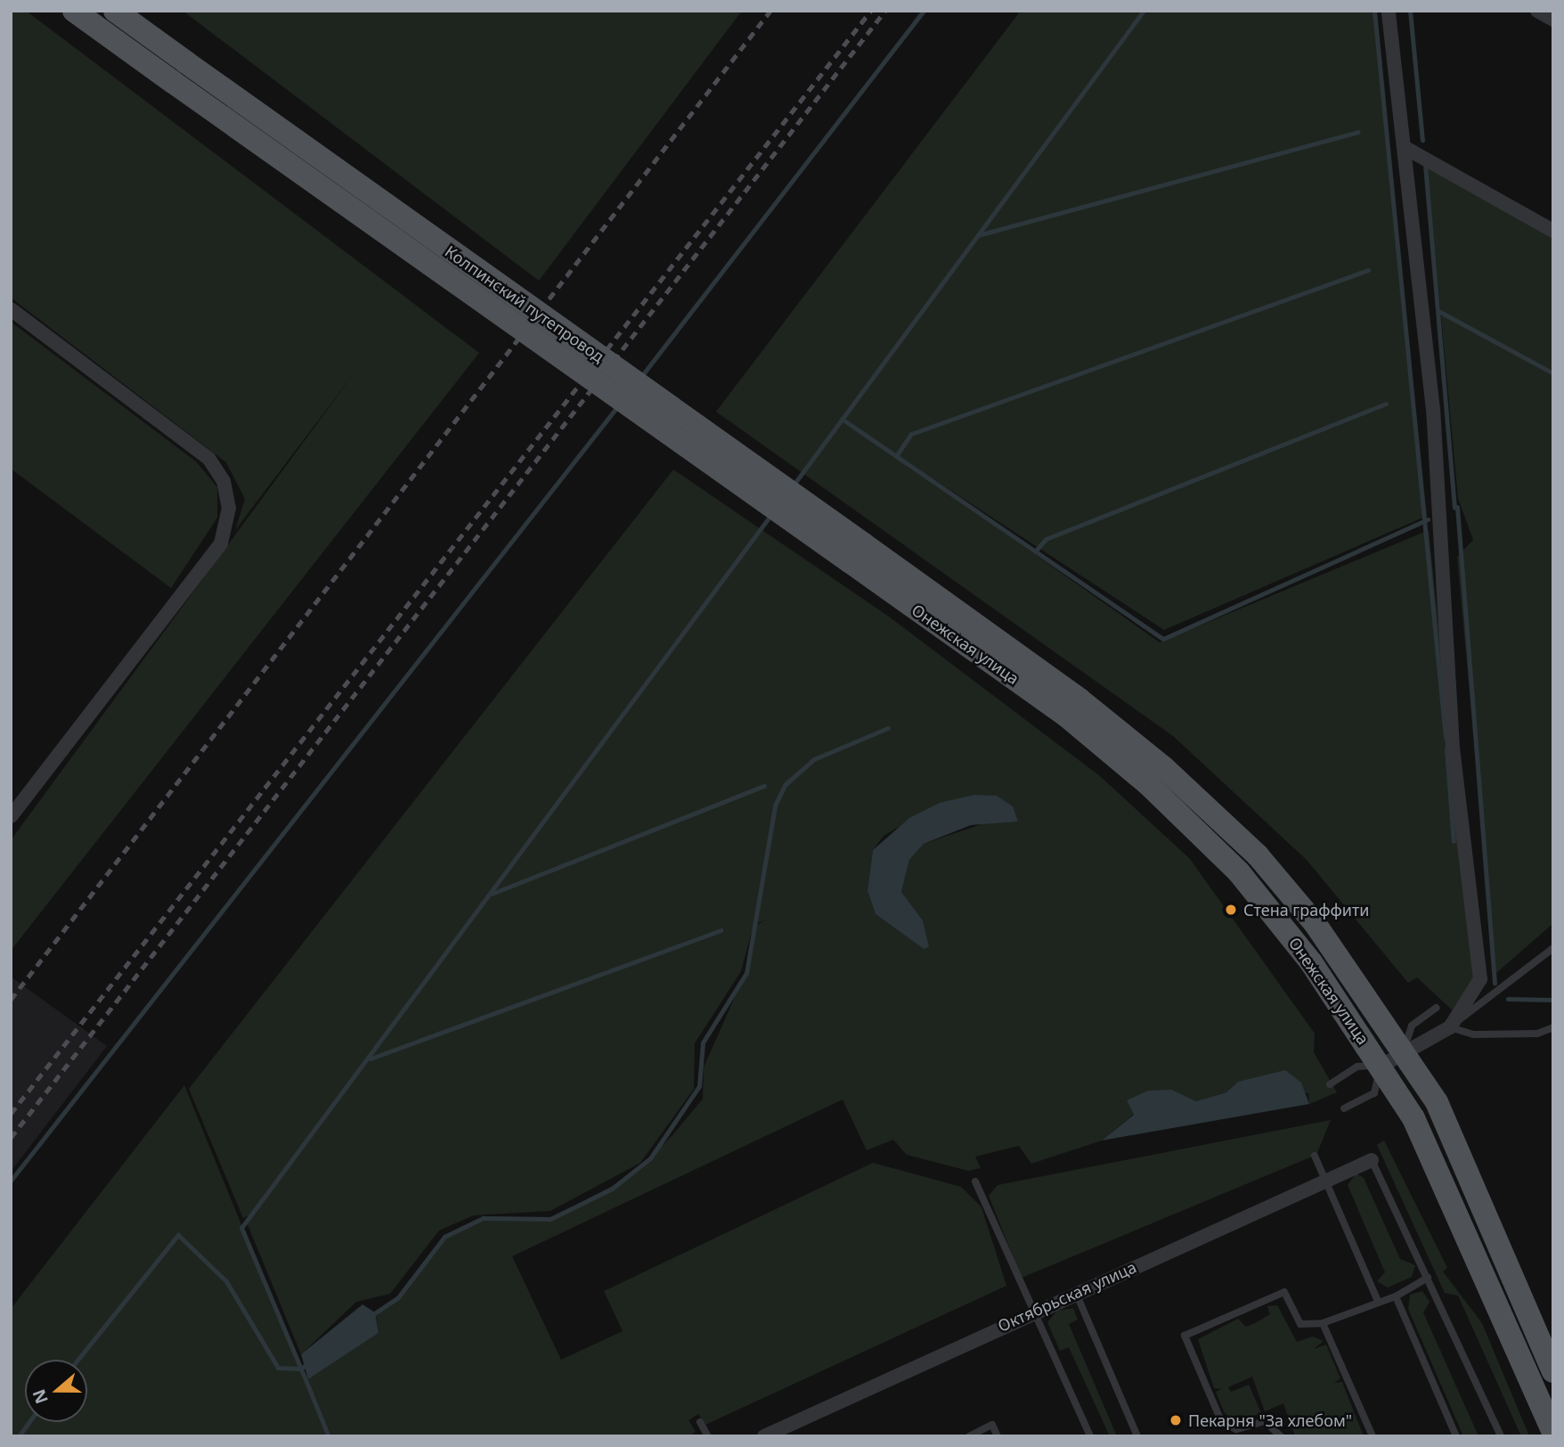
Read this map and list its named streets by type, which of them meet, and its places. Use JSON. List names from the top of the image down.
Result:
{
  "streets": {
    "main road": ["Колпинский путепровод", "Онежская улица"],
    "street": ["Октябрьская улица"]
  },
  "crossings": [
    ["Колпинский путепровод", "Онежская улица"]
  ],
  "places": ["Стена граффити", "Пекарня \"За хлебом\""],
  "north": "left"
}
